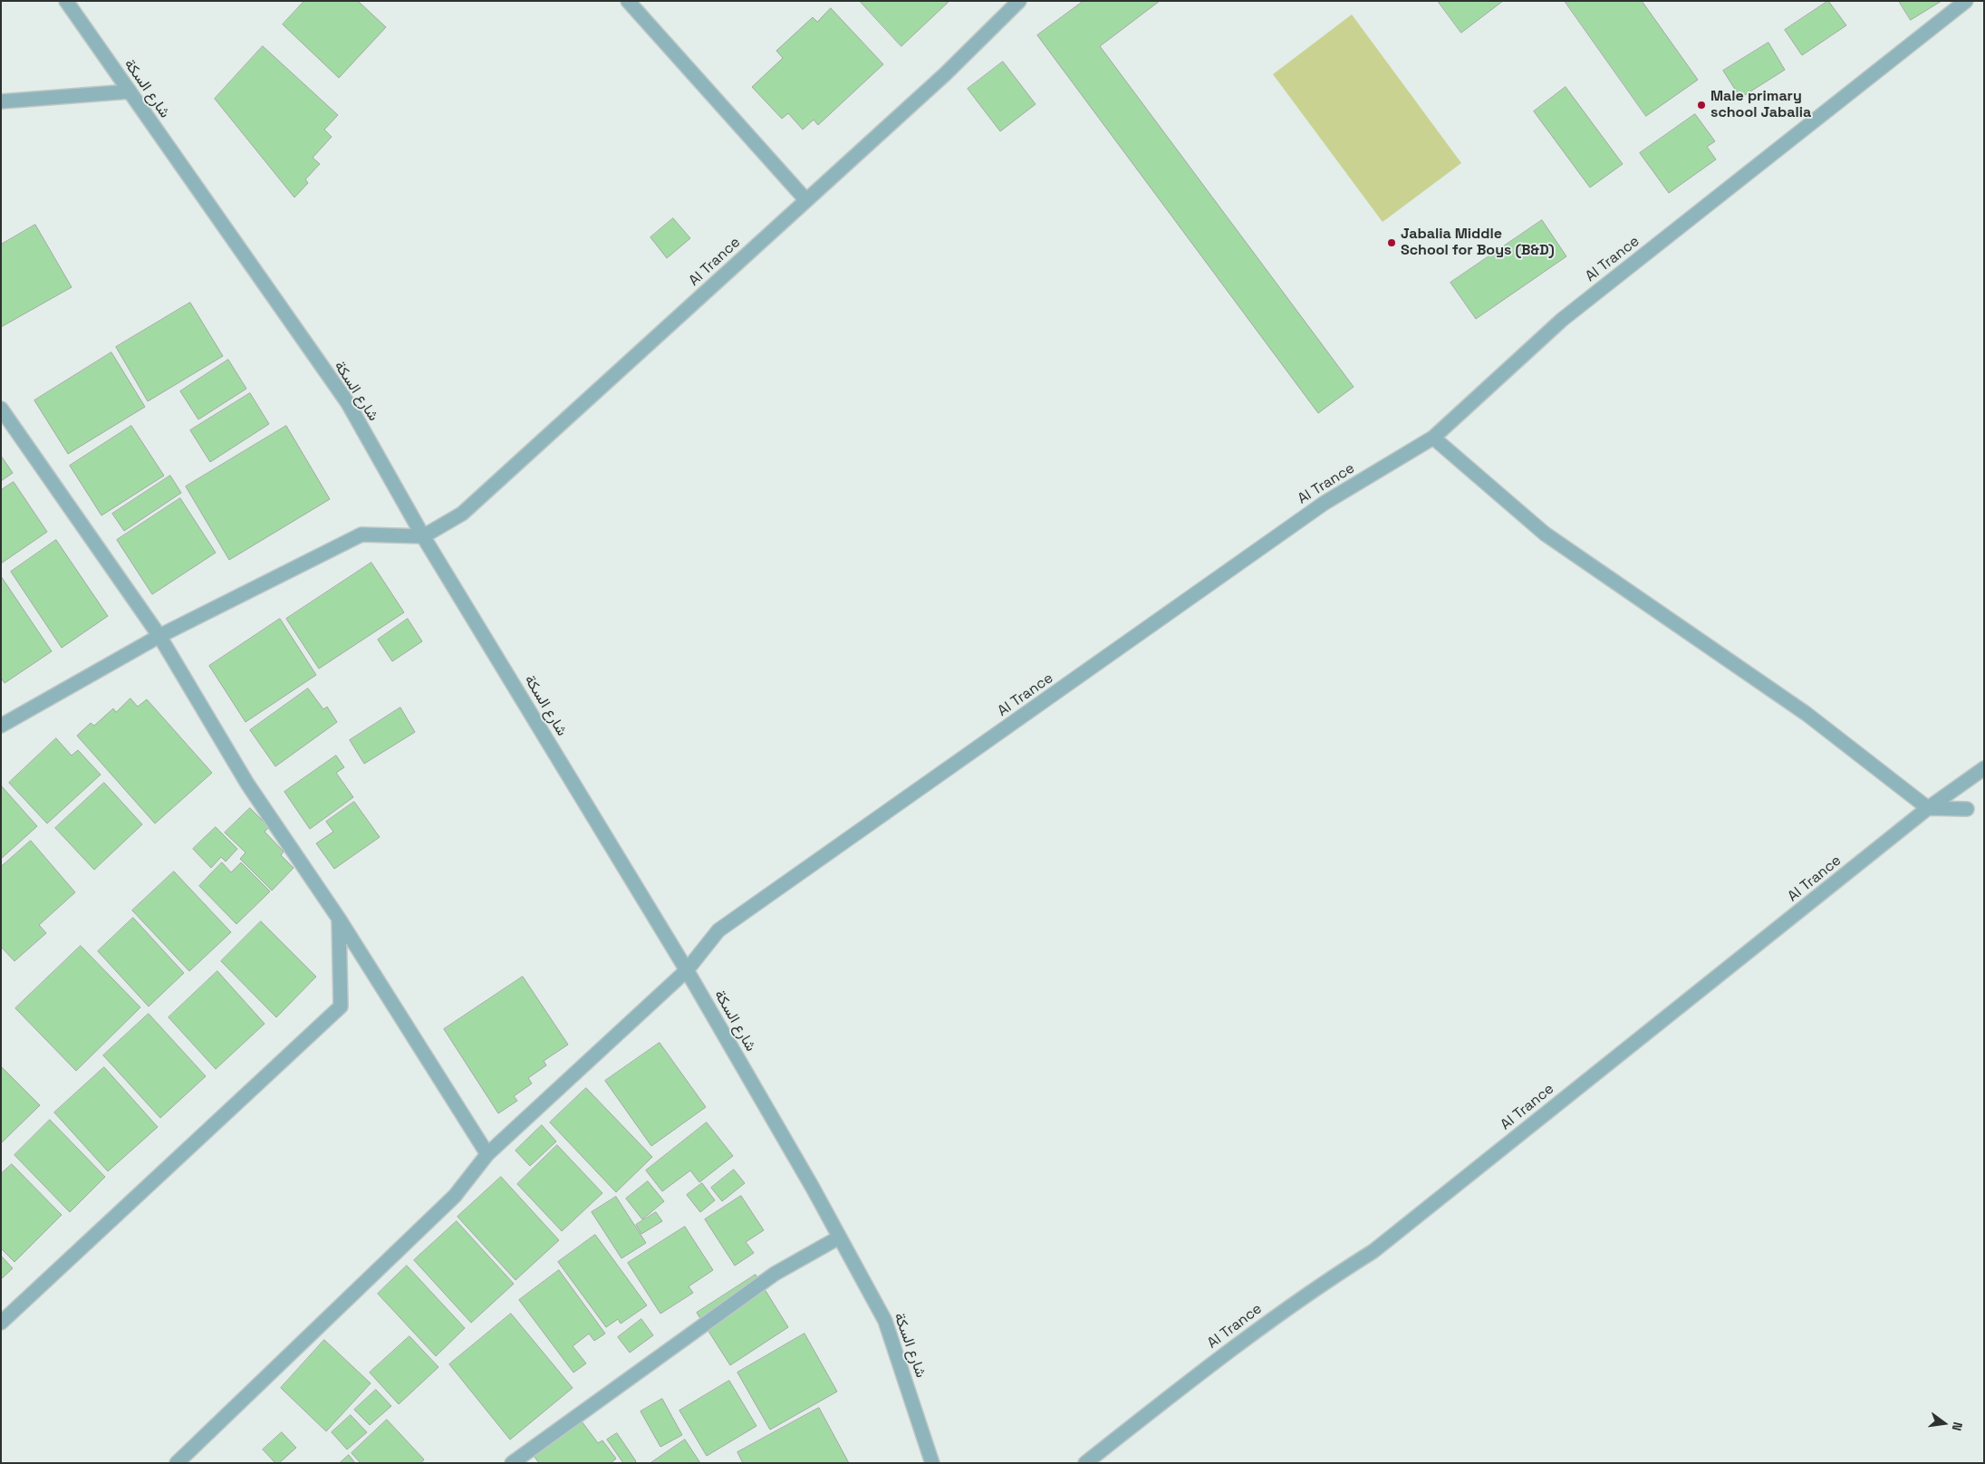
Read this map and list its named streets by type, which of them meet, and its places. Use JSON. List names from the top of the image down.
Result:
{
  "streets": {
    "street": ["شارع السكة", "Al Trance"]
  },
  "crossings": [
    ["شارع السكة", "Al Trance"]
  ],
  "places": ["Male primary school Jabalia", "Jabalia Middle School for Boys (B&D)"],
  "north": "right"
}
